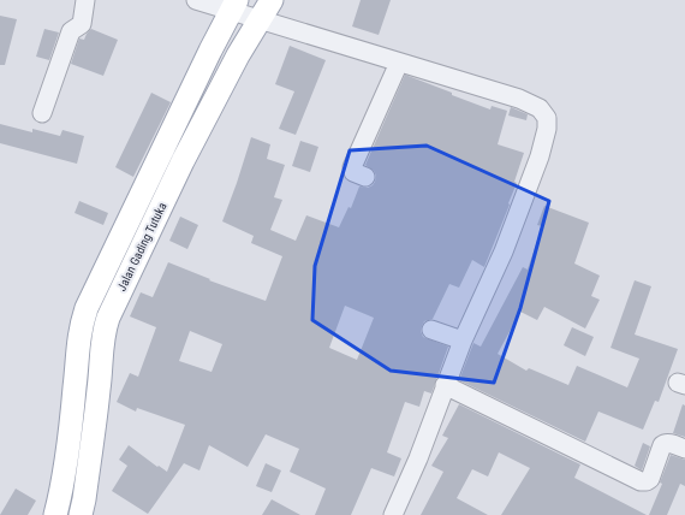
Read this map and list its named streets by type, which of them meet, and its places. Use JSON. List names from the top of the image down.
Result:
{
  "streets": {
    "main road": ["Jalan Gading Tutuka"]
  }
}
